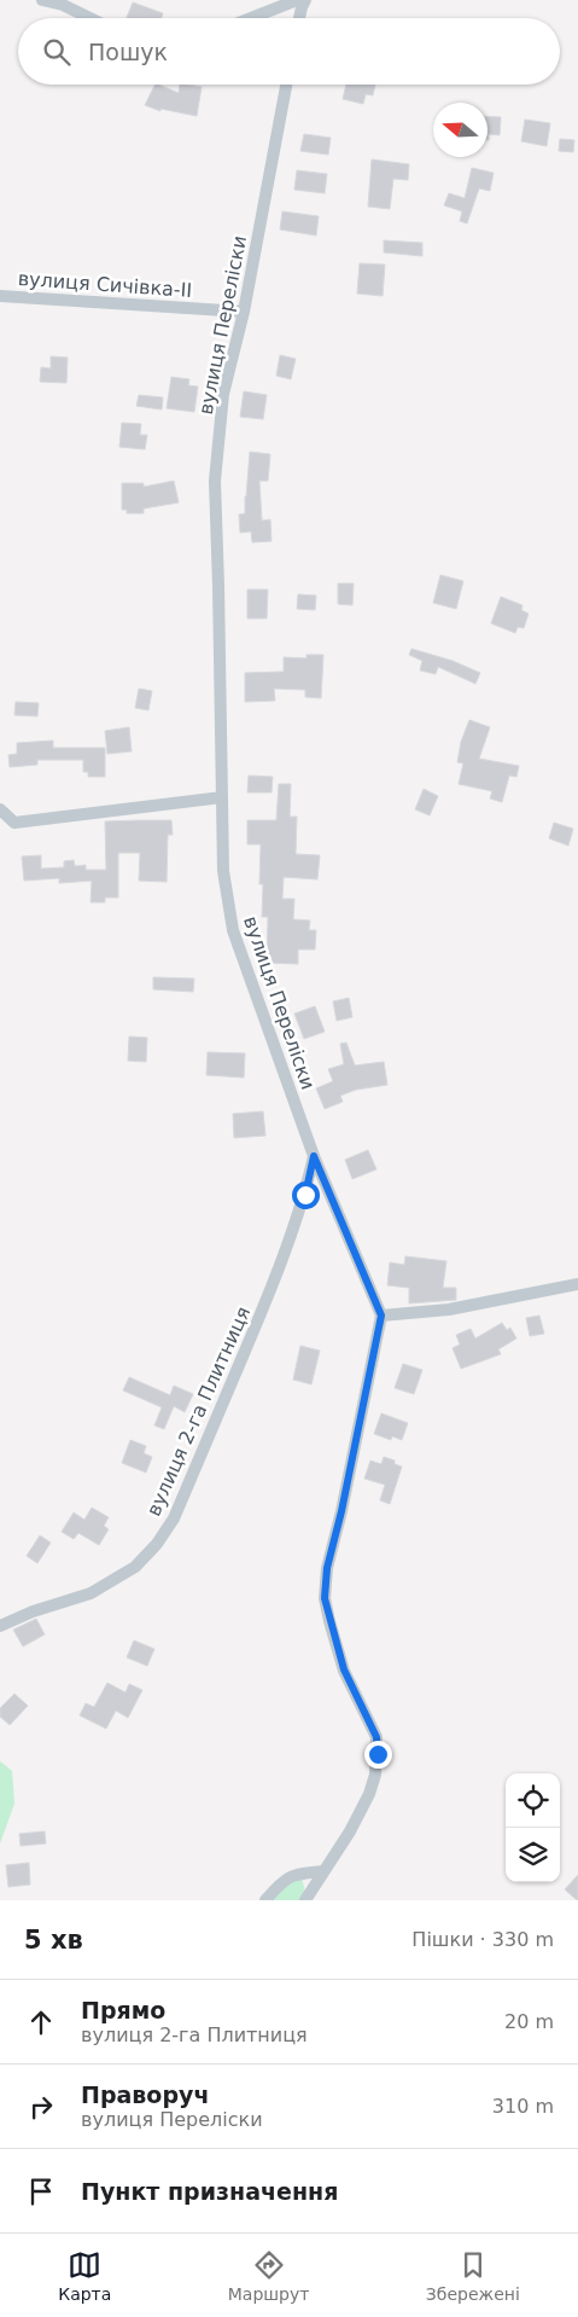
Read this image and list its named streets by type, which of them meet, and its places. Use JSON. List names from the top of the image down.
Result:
{
  "streets": {
    "street": ["вулиця Сичівка-II", "вулиця Переліски", "вулиця 2-га Плитниця"]
  },
  "crossings": [
    ["вулиця Сичівка-II", "вулиця Переліски"],
    ["вулиця Переліски", "вулиця 2-га Плитниця"]
  ],
  "north": "left",
  "page": {
    "search": "Пошук",
    "heading": ["5 хв", "Пішки · 330 m"],
    "list": [
      ["Прямо", "вулиця 2-га Плитниця", "20 m"],
      ["Праворуч", "вулиця Переліски", "310 m"],
      "Пункт призначення"
    ],
    "nav": ["Карта", "Маршрут", "Збережені"]
  }
}
